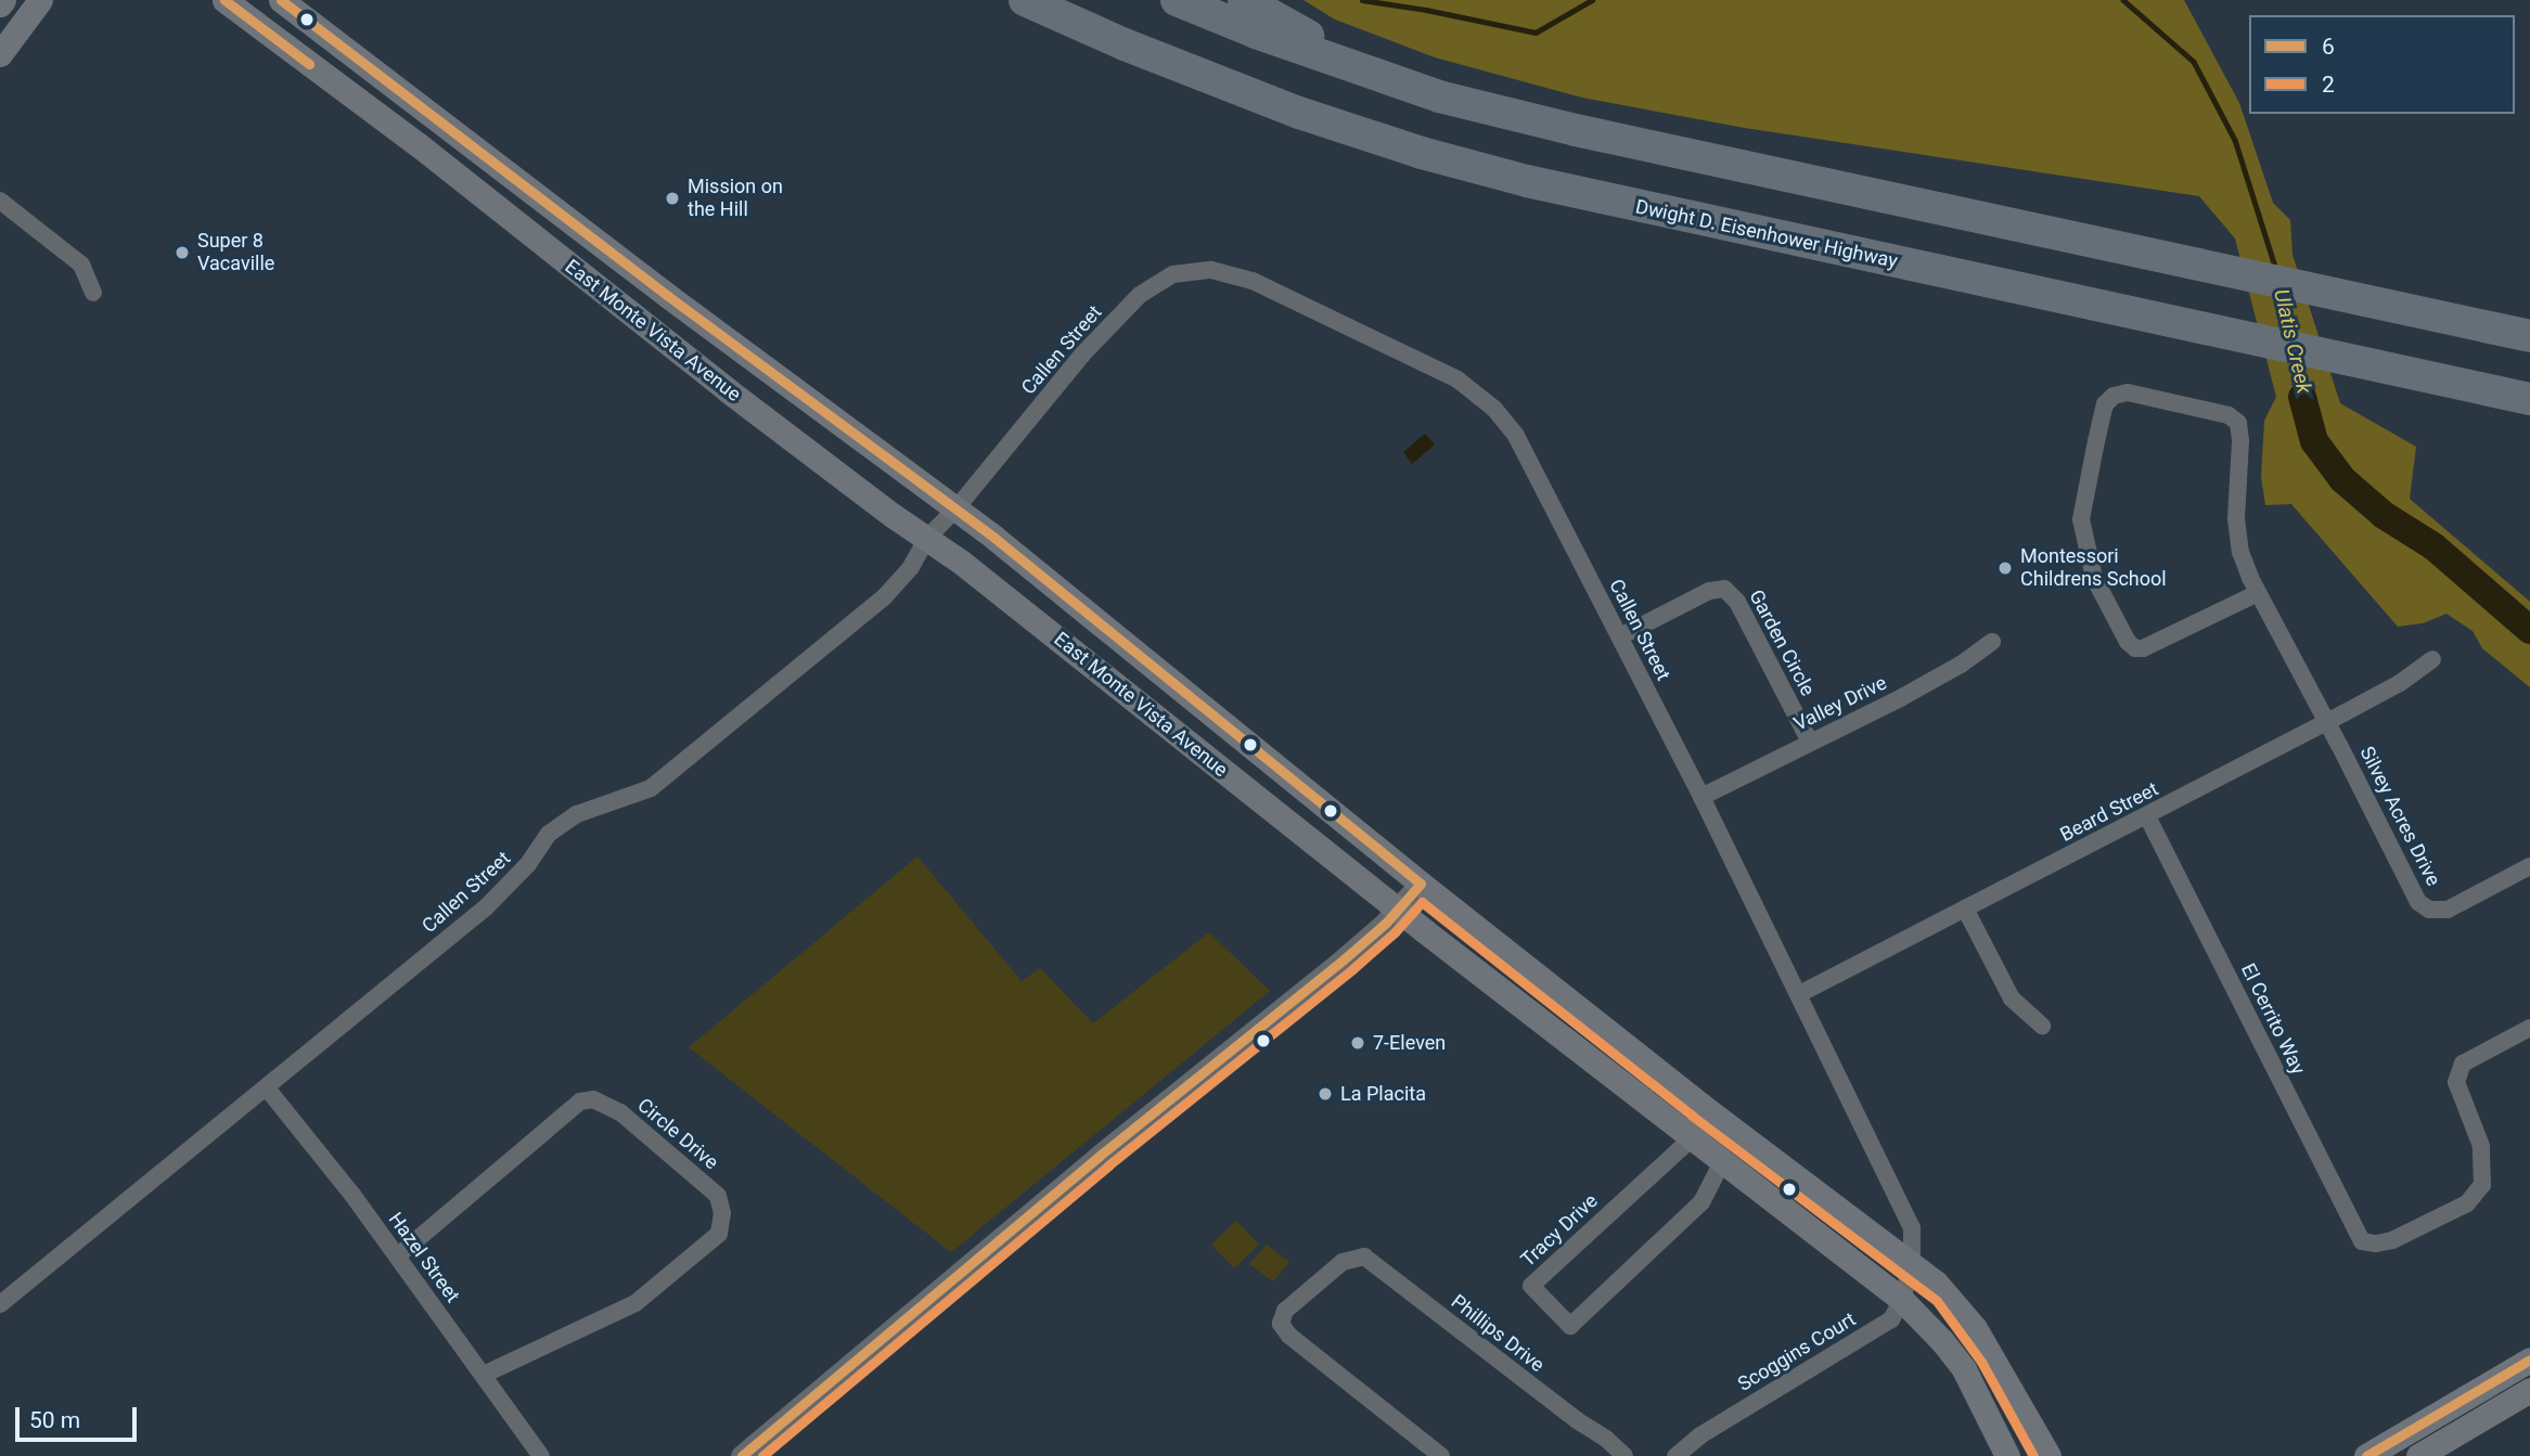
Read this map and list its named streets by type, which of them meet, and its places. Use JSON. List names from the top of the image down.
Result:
{
  "streets": {
    "highway": ["Dwight D. Eisenhower Highway"],
    "main road": ["East Monte Vista Avenue"],
    "street": [
      "Callen Street",
      "Garden Circle",
      "Valley Drive",
      "Beard Street",
      "Silvey Acres Drive",
      "El Cerrito Way",
      "Circle Drive",
      "Tracy Drive",
      "Hazel Street",
      "Phillips Drive",
      "Scoggins Court"
    ]
  },
  "crossings": [
    ["East Monte Vista Avenue", "Callen Street"],
    ["East Monte Vista Avenue", "Tracy Drive"],
    ["East Monte Vista Avenue", "Scoggins Court"],
    ["Callen Street", "Garden Circle"],
    ["Callen Street", "Valley Drive"],
    ["Callen Street", "Beard Street"],
    ["Callen Street", "Hazel Street"],
    ["Callen Street", "Scoggins Court"],
    ["Garden Circle", "Valley Drive"],
    ["Beard Street", "Silvey Acres Drive"],
    ["Beard Street", "El Cerrito Way"],
    ["Circle Drive", "Hazel Street"]
  ],
  "water": ["Ulatis Creek"],
  "places": [
    "Mission on the Hill",
    "Super 8 Vacaville",
    "Montessori Childrens School",
    "7-Eleven",
    "La Placita"
  ],
  "lines": ["transit line 6", "transit line 2"],
  "legend": ["6", "2"],
  "scale_bar": "50 m"
}
